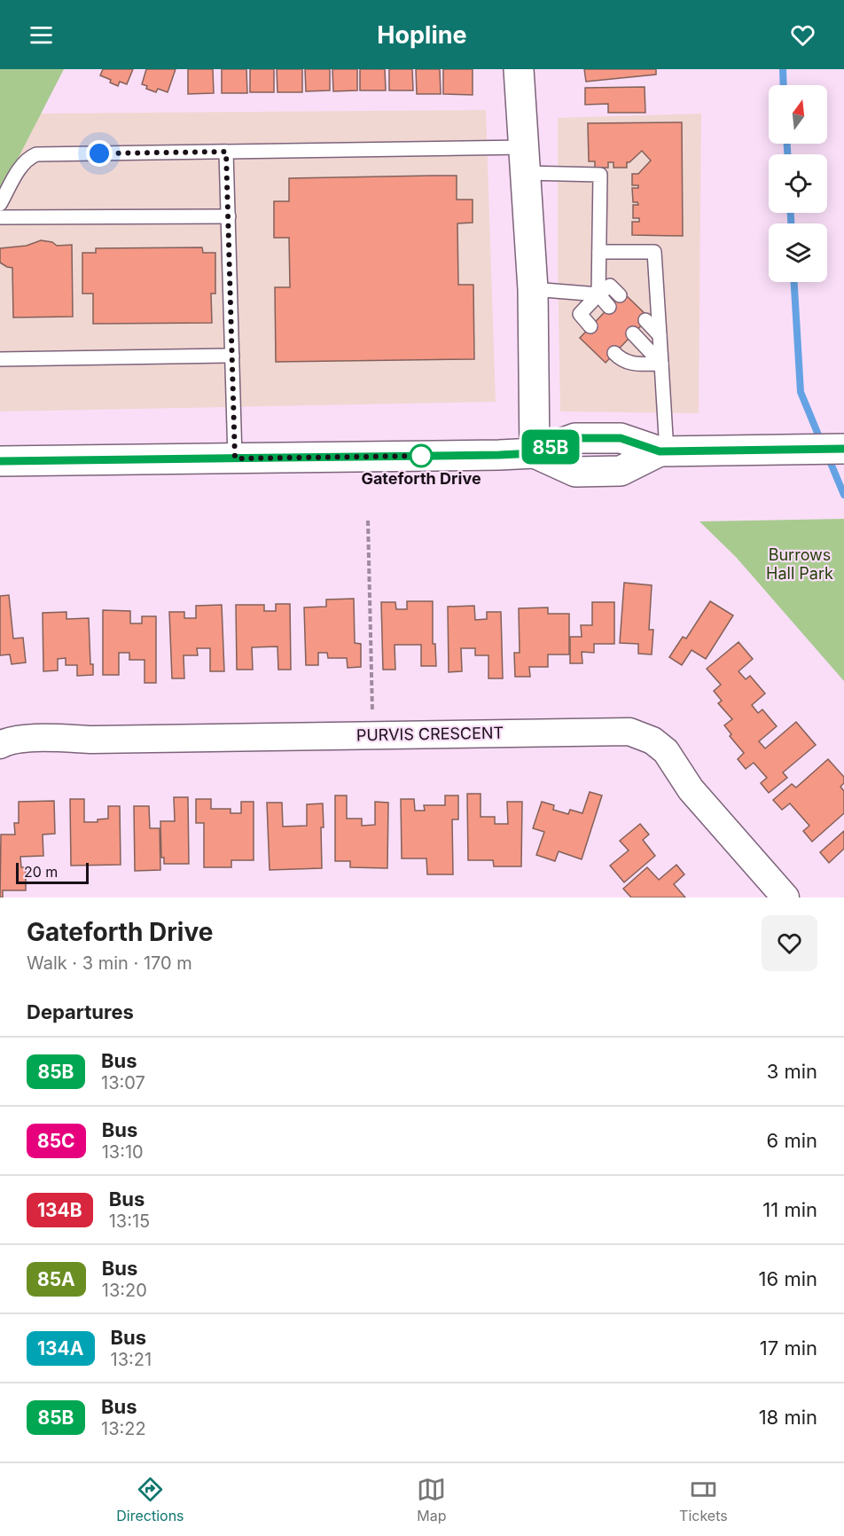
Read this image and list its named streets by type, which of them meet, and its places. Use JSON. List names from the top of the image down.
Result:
{
  "streets": {
    "street": ["PURVIS CRESCENT"]
  },
  "parks": ["Burrows Hall Park"],
  "places": ["Gateforth Drive"],
  "lines": ["bus line 85B"],
  "scale_bar": "20 m",
  "north": "top",
  "page": {
    "header": "Hopline",
    "on_map": "85B",
    "scale": "20 m",
    "heading": [
      ["Gateforth Drive", "Walk · 3 min · 170 m"],
      "Departures"
    ],
    "list": [
      {
        "mark": "85B",
        "name": "Bus",
        "note": "13:07",
        "value": "3 min"
      },
      {
        "mark": "85C",
        "name": "Bus",
        "note": "13:10",
        "value": "6 min"
      },
      {
        "mark": "134B",
        "name": "Bus",
        "note": "13:15",
        "value": "11 min"
      },
      {
        "mark": "85A",
        "name": "Bus",
        "note": "13:20",
        "value": "16 min"
      },
      {
        "mark": "134A",
        "name": "Bus",
        "note": "13:21",
        "value": "17 min"
      },
      {
        "mark": "85B",
        "name": "Bus",
        "note": "13:22",
        "value": "18 min"
      }
    ],
    "tabs": ["Directions", "Map", "Tickets"]
  }
}
